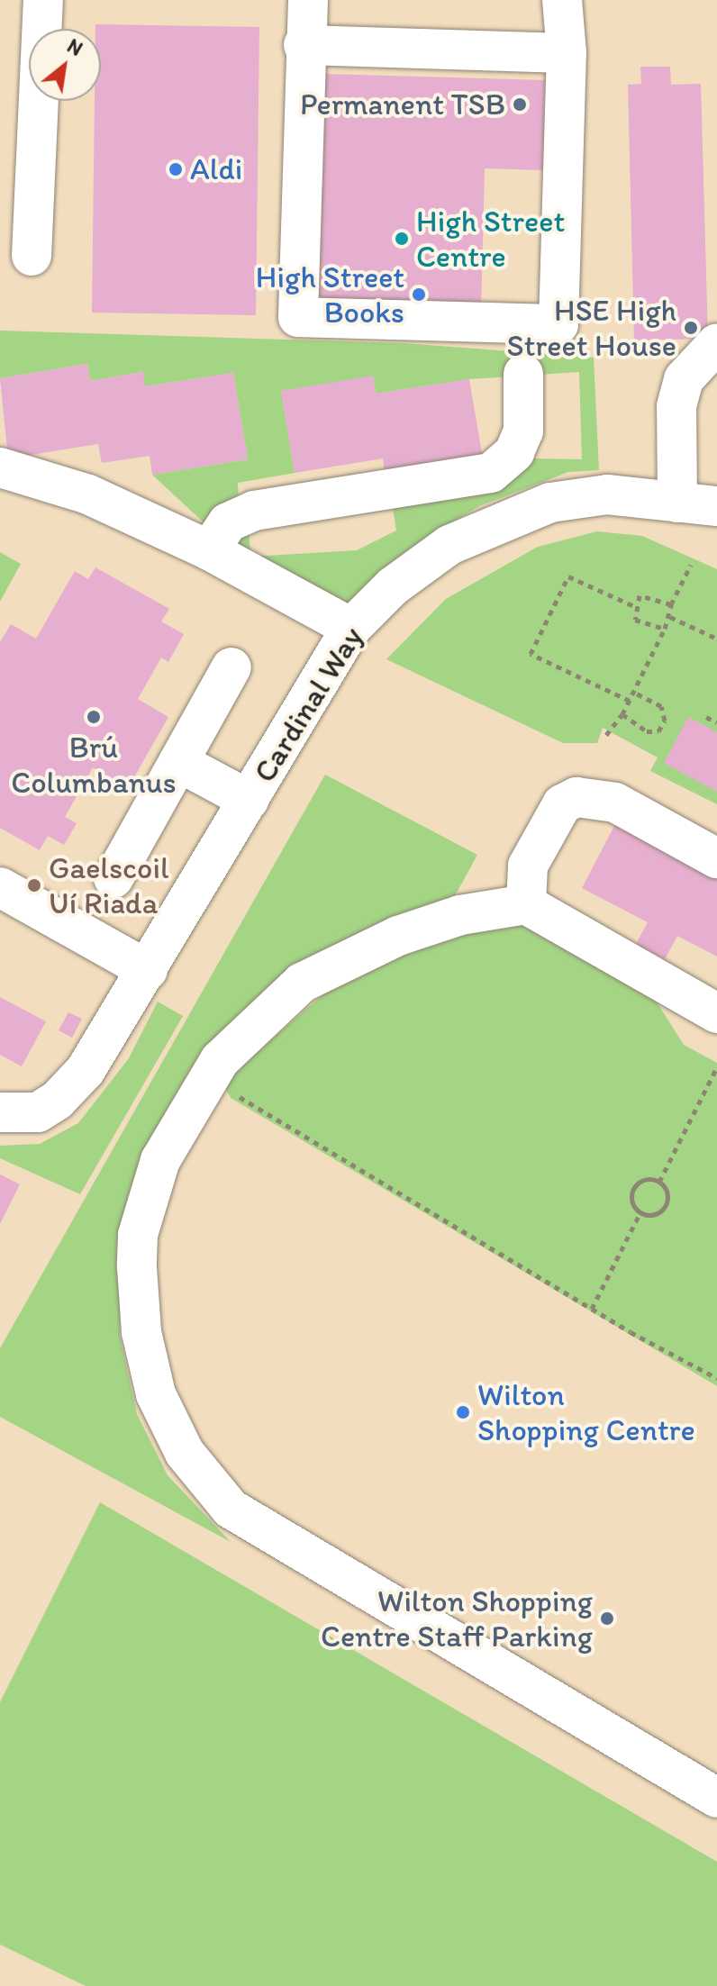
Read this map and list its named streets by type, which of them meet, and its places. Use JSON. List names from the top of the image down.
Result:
{
  "streets": {
    "street": ["Cardinal Way"]
  },
  "places": [
    "Permanent TSB",
    "Aldi",
    "High Street Centre",
    "High Street Books",
    "HSE High Street House",
    "Brú Columbanus",
    "Gaelscoil Uí Riada",
    "Wilton Shopping Centre",
    "Wilton Shopping Centre Staff Parking"
  ],
  "north": "top right"
}
